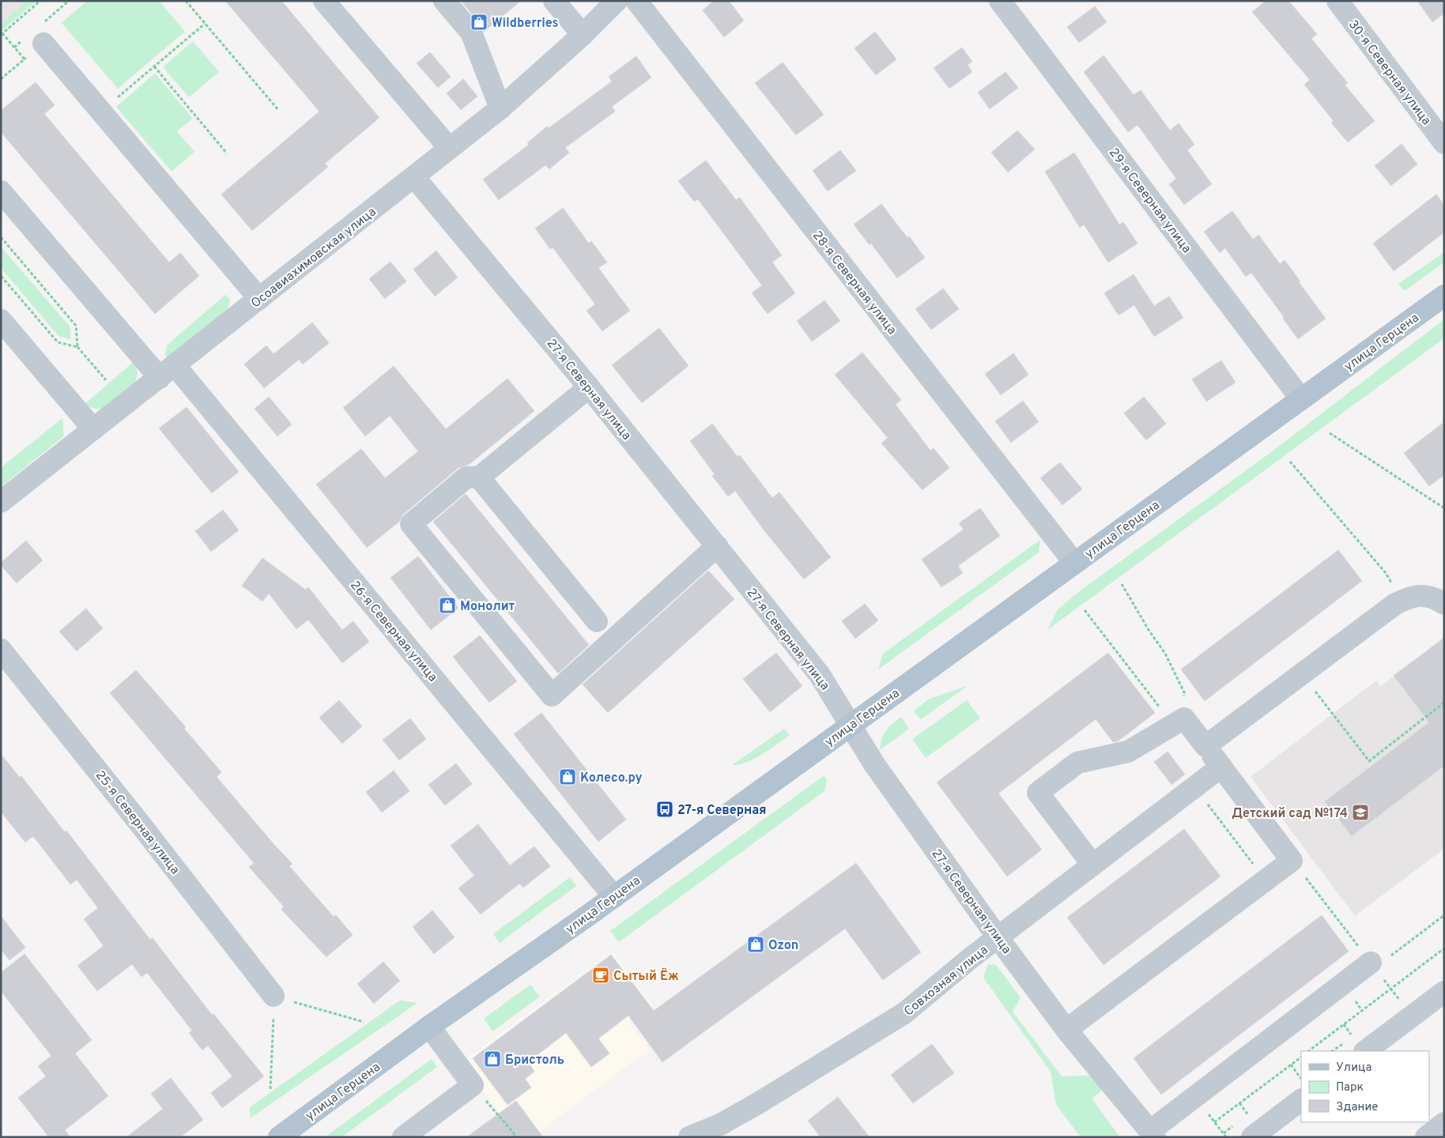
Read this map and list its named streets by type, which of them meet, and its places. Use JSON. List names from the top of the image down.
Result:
{
  "streets": {
    "main road": ["улица Герцена"],
    "street": [
      "30-я Северная улица",
      "29-я Северная улица",
      "Осоавиахимовская улица",
      "28-я Северная улица",
      "27-я Северная улица",
      "26-я Северная улица",
      "25-я Северная улица",
      "Совхозная улица"
    ]
  },
  "crossings": [
    ["29-я Северная улица", "улица Герцена"],
    ["Осоавиахимовская улица", "27-я Северная улица"],
    ["Осоавиахимовская улица", "26-я Северная улица"],
    ["28-я Северная улица", "улица Герцена"],
    ["улица Герцена", "27-я Северная улица"],
    ["улица Герцена", "26-я Северная улица"],
    ["27-я Северная улица", "Совхозная улица"]
  ],
  "places": {
    "shop": [
      "Wildberries",
      "Монолит",
      "Колесо.ру",
      "Ozon",
      "Бристоль"
    ],
    "bus stop": ["27-я Северная"],
    "school or university": ["Детский сад №174"],
    "cafe": ["Сытый Ёж"]
  },
  "legend": ["Улица", "Парк", "Здание"]
}
